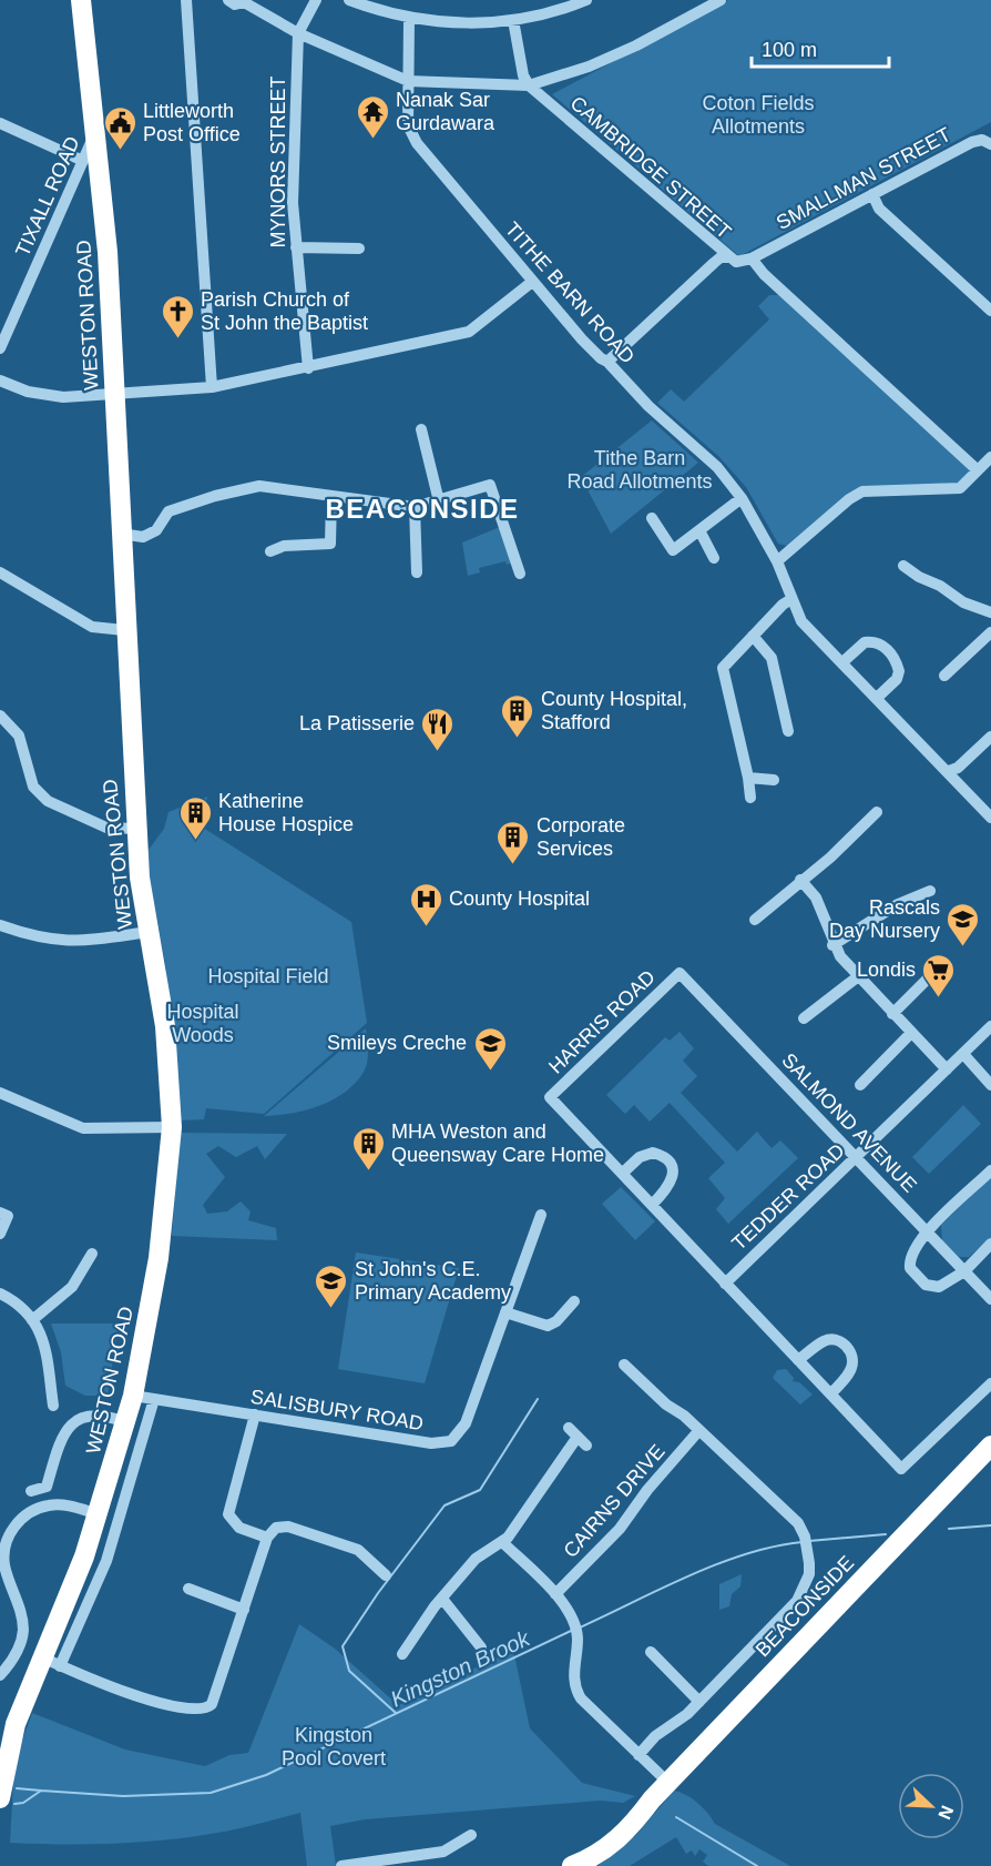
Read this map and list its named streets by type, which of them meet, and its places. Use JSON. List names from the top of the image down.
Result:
{
  "streets": {
    "highway": ["WESTON ROAD", "BEACONSIDE"],
    "street": [
      "MYNORS STREET",
      "CAMBRIDGE STREET",
      "SMALLMAN STREET",
      "TIXALL ROAD",
      "TITHE BARN ROAD",
      "HARRIS ROAD",
      "SALMOND AVENUE",
      "TEDDER ROAD",
      "SALISBURY ROAD",
      "CAIRNS DRIVE"
    ]
  },
  "crossings": [
    ["CAMBRIDGE STREET", "SMALLMAN STREET"],
    ["TIXALL ROAD", "WESTON ROAD"],
    ["WESTON ROAD", "SALISBURY ROAD"],
    ["HARRIS ROAD", "SALMOND AVENUE"],
    ["SALMOND AVENUE", "TEDDER ROAD"]
  ],
  "districts": ["BEACONSIDE"],
  "water": ["Kingston Brook"],
  "parks": [
    "Coton Fields Allotments",
    "Tithe Barn Road Allotments",
    "Hospital Field",
    "Hospital Woods",
    "Kingston Pool Covert"
  ],
  "places": {
    "temple": ["Nanak Sar Gurdawara"],
    "public building": ["Littleworth Post Office"],
    "church": ["Parish Church of St John the Baptist"],
    "building": [
      "County Hospital, Stafford",
      "Katherine House Hospice",
      "Corporate Services",
      "MHA Weston and Queensway Care Home"
    ],
    "restaurant": ["La Patisserie"],
    "hospital": ["County Hospital"],
    "school or university": ["Rascals Day Nursery", "Smileys Creche", "St John's C.E. Primary Academy"],
    "supermarket": ["Londis"]
  },
  "scale_bar": "100 m",
  "north": "bottom right"
}
